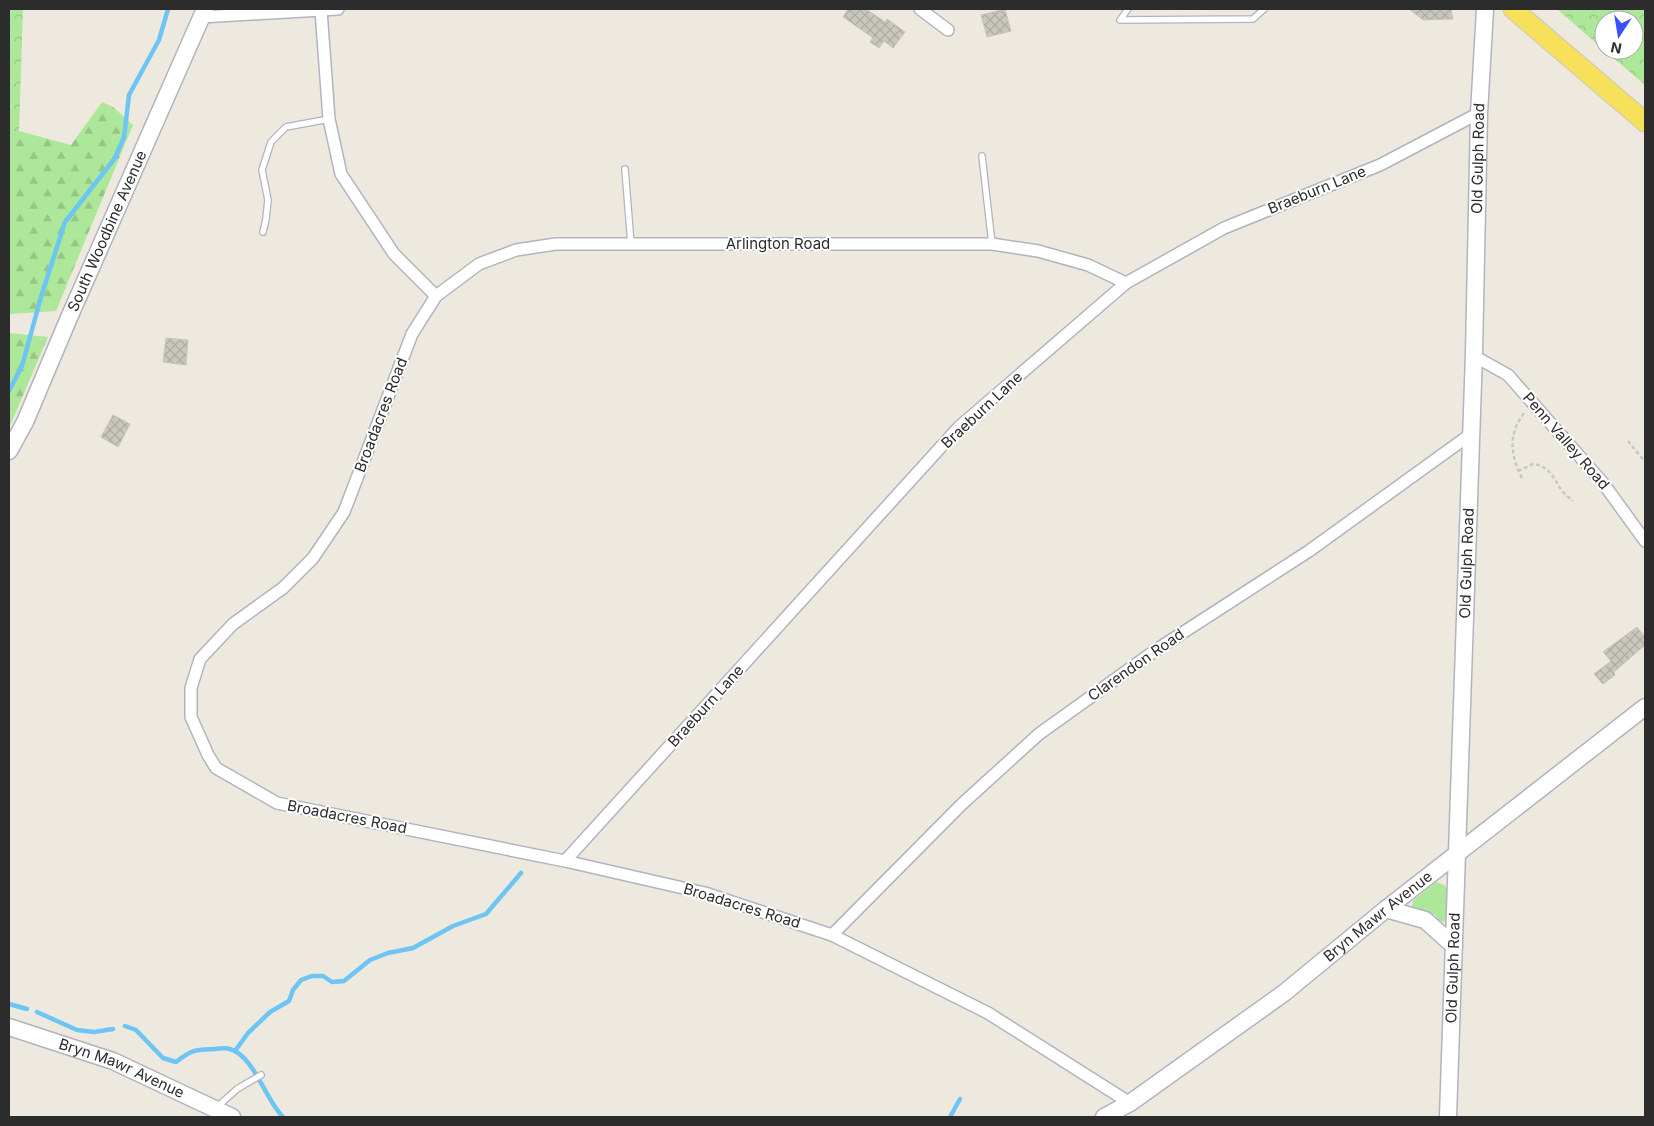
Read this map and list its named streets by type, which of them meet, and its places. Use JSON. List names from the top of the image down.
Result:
{
  "streets": {
    "street": [
      "Old Gulph Road",
      "Braeburn Lane",
      "South Woodbine Avenue",
      "Arlington Road",
      "Broadacres Road",
      "Penn Valley Road",
      "Clarendon Road",
      "Bryn Mawr Avenue"
    ]
  },
  "crossings": [
    ["Old Gulph Road", "Braeburn Lane"],
    ["Old Gulph Road", "Penn Valley Road"],
    ["Old Gulph Road", "Clarendon Road"],
    ["Old Gulph Road", "Bryn Mawr Avenue"],
    ["Braeburn Lane", "Arlington Road"],
    ["Braeburn Lane", "Broadacres Road"],
    ["Arlington Road", "Broadacres Road"],
    ["Broadacres Road", "Clarendon Road"],
    ["Broadacres Road", "Bryn Mawr Avenue"]
  ],
  "north": "bottom"
}
